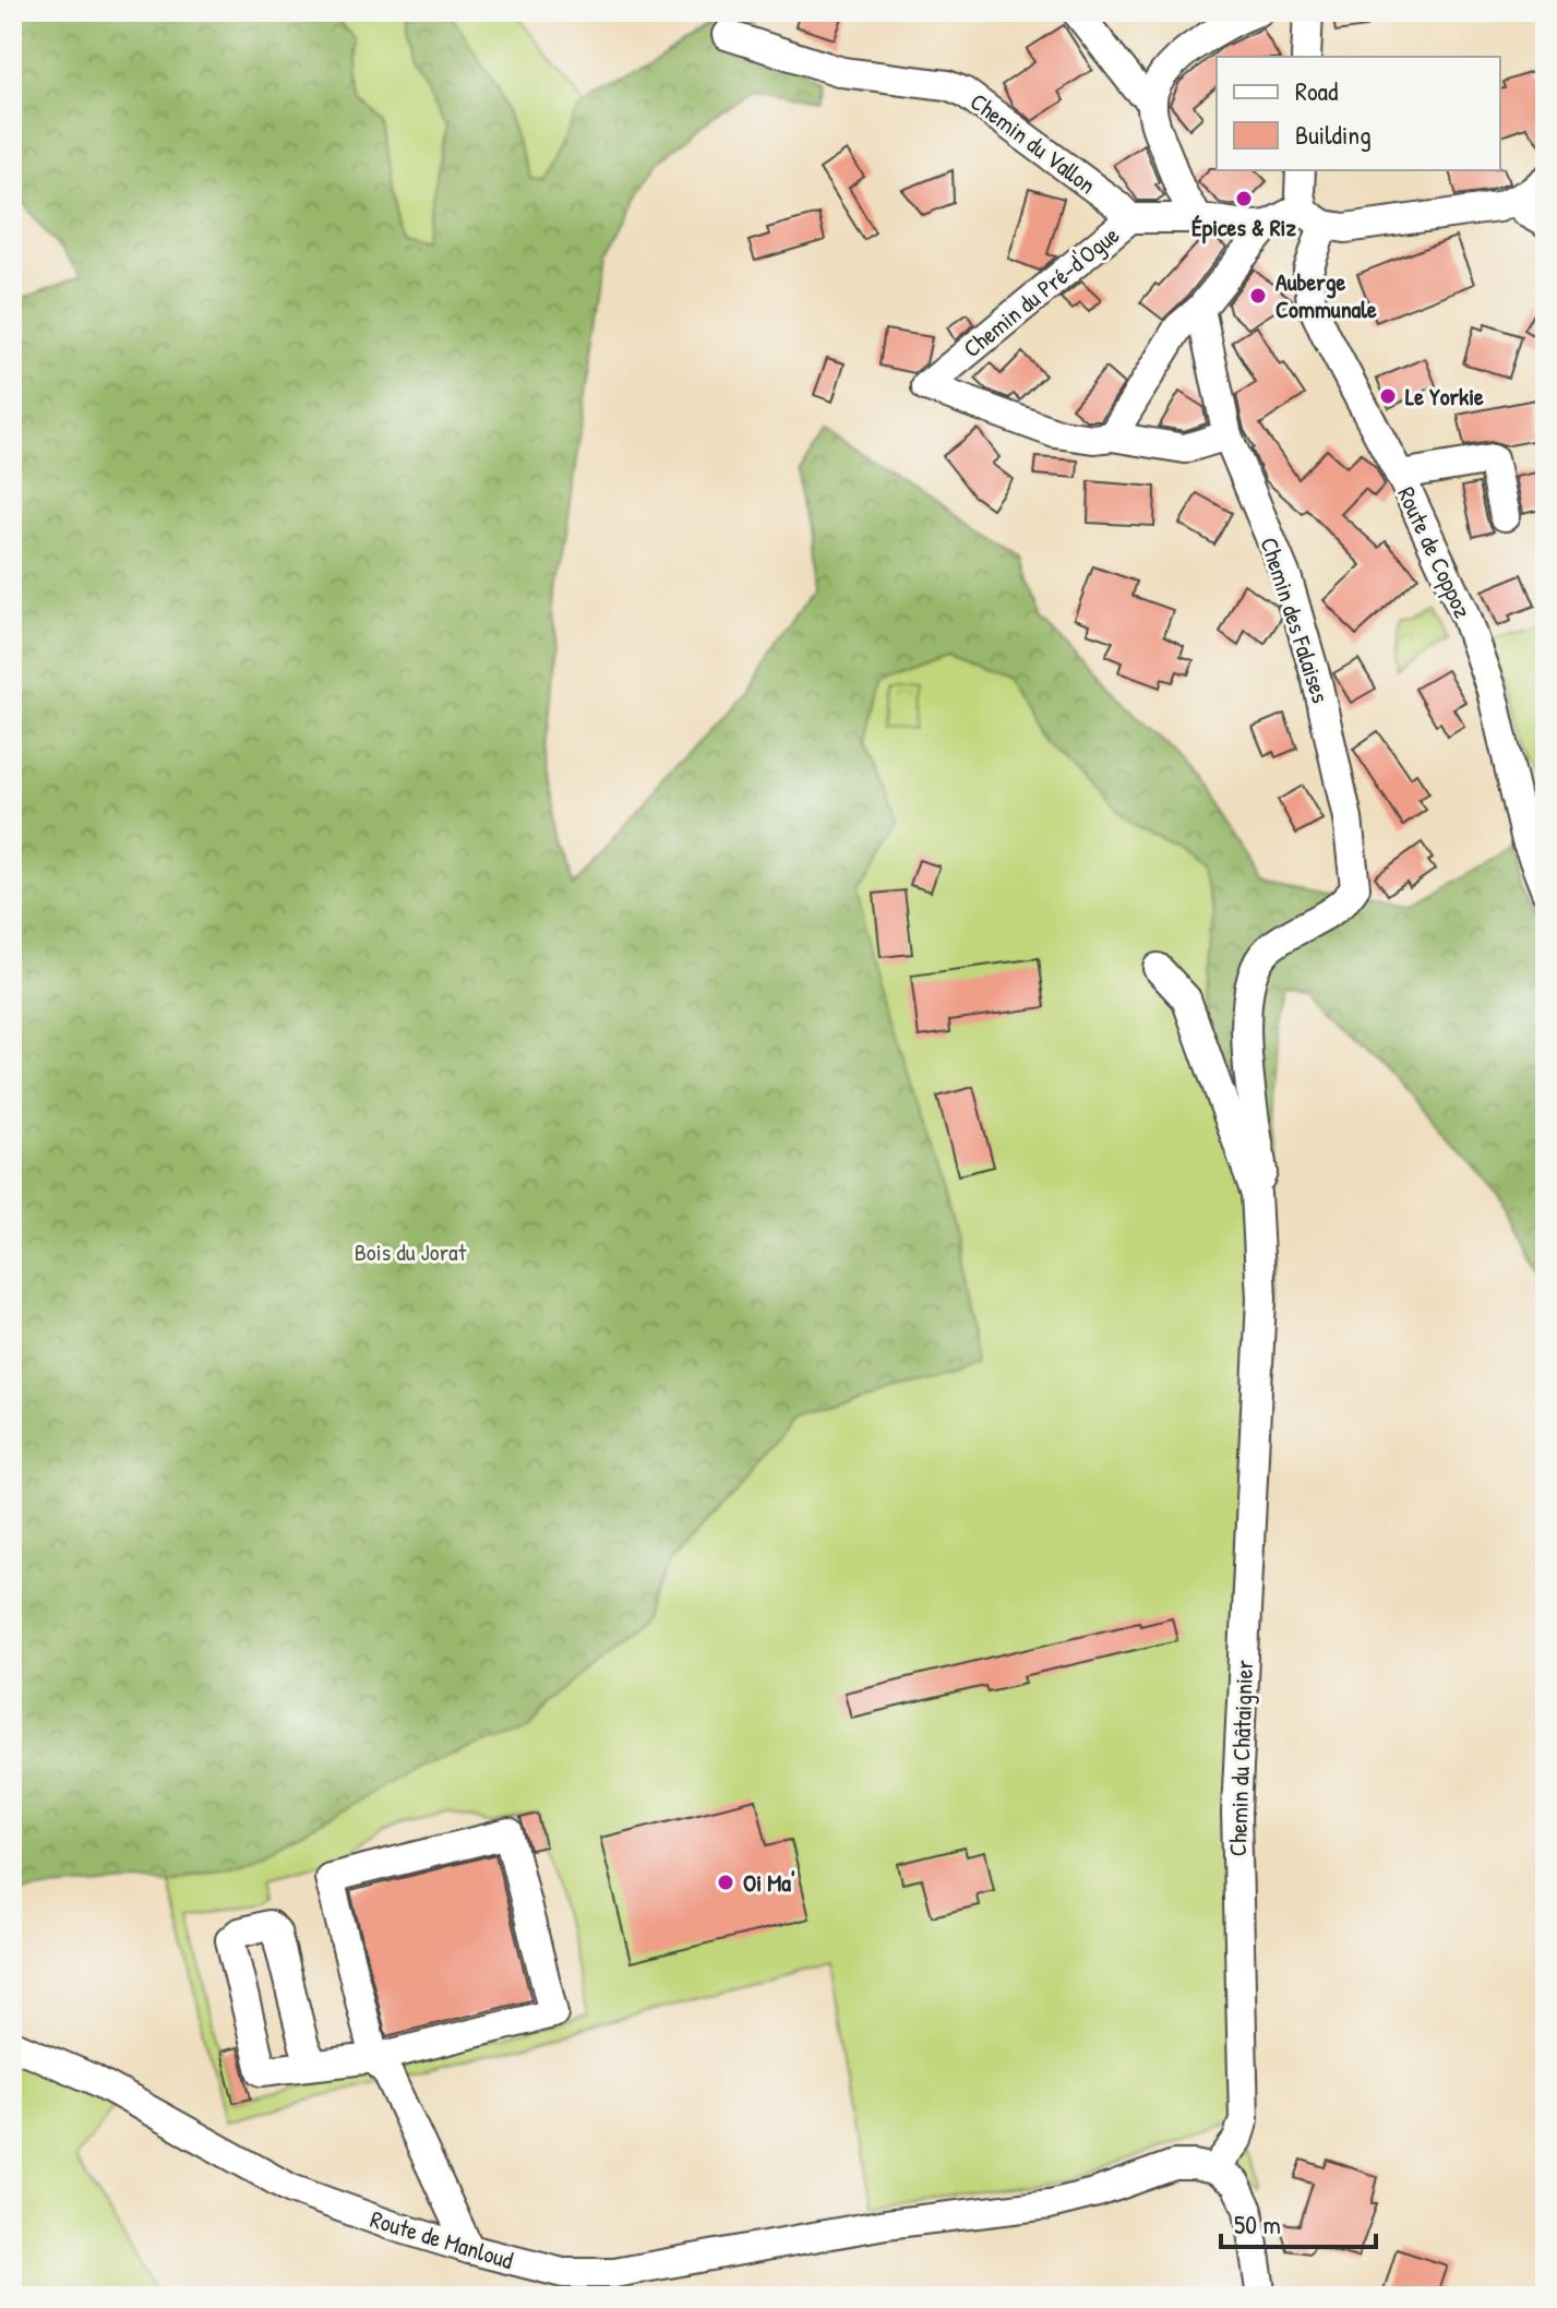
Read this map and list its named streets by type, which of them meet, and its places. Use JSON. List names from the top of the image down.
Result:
{
  "streets": {
    "street": [
      "Chemin du Vallon",
      "Chemin du Pré-d'Ogue",
      "Route de Coppoz",
      "Chemin des Falaises",
      "Chemin du Châtaignier",
      "Route de Manloud"
    ]
  },
  "crossings": [
    ["Chemin du Vallon", "Chemin du Pré-d'Ogue"],
    ["Chemin des Falaises", "Chemin du Châtaignier"],
    ["Chemin du Châtaignier", "Route de Manloud"]
  ],
  "parks": ["Bois du Jorat"],
  "places": [
    "Épices & Riz",
    "Auberge Communale",
    "Le Yorkie",
    "Oi Ma'"
  ],
  "legend": ["Road", "Building"],
  "scale_bar": "50 m"
}
